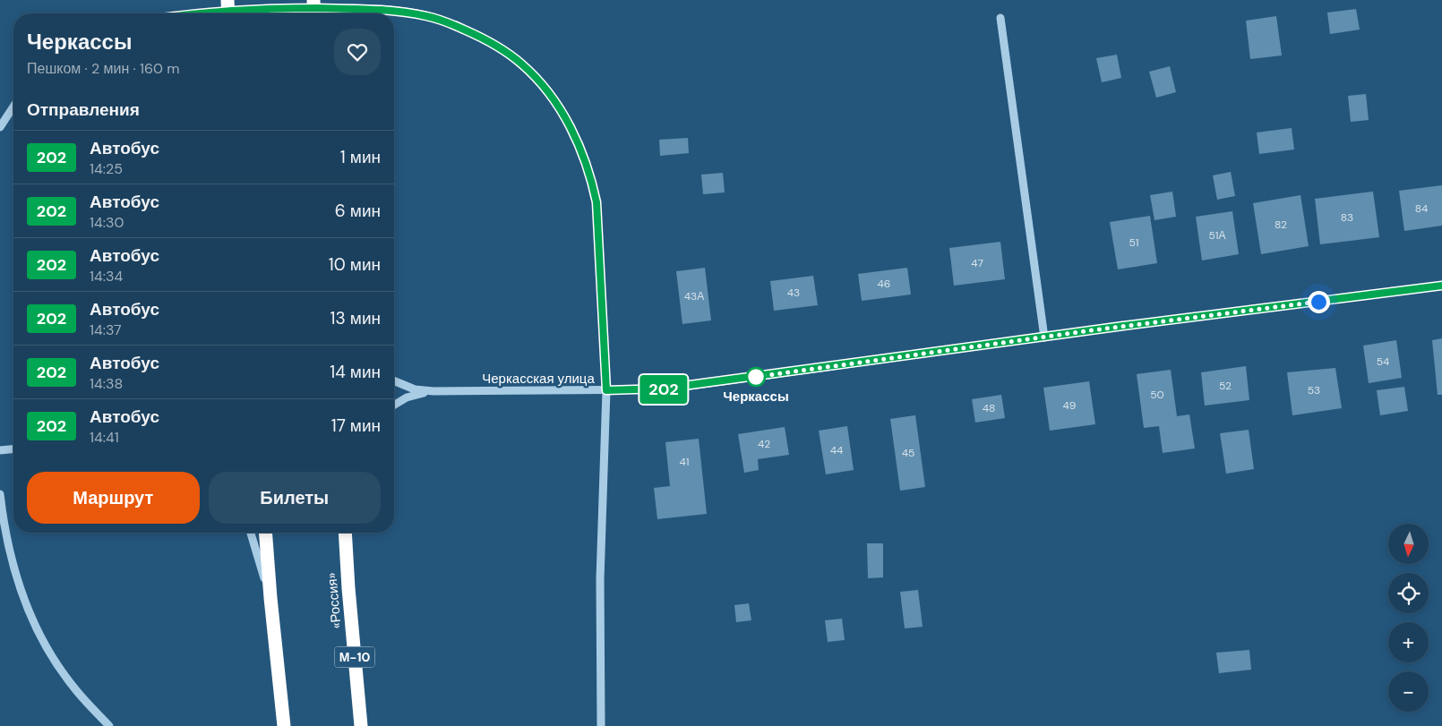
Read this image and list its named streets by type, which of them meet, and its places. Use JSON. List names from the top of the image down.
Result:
{
  "streets": {
    "highway": ["«Россия»", "М-10"],
    "street": ["Черкасская улица"]
  },
  "places": ["Черкассы"],
  "lines": ["bus line 202"],
  "house_numbers": [
    "84",
    "83",
    "82",
    "51А",
    "51",
    "47",
    "46",
    "43",
    "43А",
    "54",
    "52",
    "53",
    "50",
    "49",
    "48",
    "42",
    "44",
    "45",
    "41"
  ],
  "north": "bottom",
  "page": {
    "on_map": "202",
    "heading": [
      ["Черкассы", "Пешком · 2 мин · 160 m"],
      "Отправления"
    ],
    "list": [
      {
        "mark": "202",
        "name": "Автобус",
        "note": "14:25",
        "value": "1 мин"
      },
      {
        "mark": "202",
        "name": "Автобус",
        "note": "14:30",
        "value": "6 мин"
      },
      {
        "mark": "202",
        "name": "Автобус",
        "note": "14:34",
        "value": "10 мин"
      },
      {
        "mark": "202",
        "name": "Автобус",
        "note": "14:37",
        "value": "13 мин"
      },
      {
        "mark": "202",
        "name": "Автобус",
        "note": "14:38",
        "value": "14 мин"
      },
      {
        "mark": "202",
        "name": "Автобус",
        "note": "14:41",
        "value": "17 мин"
      }
    ],
    "buttons": ["Маршрут", "Билеты"],
    "map_buttons": ["+", "−"]
  }
}
